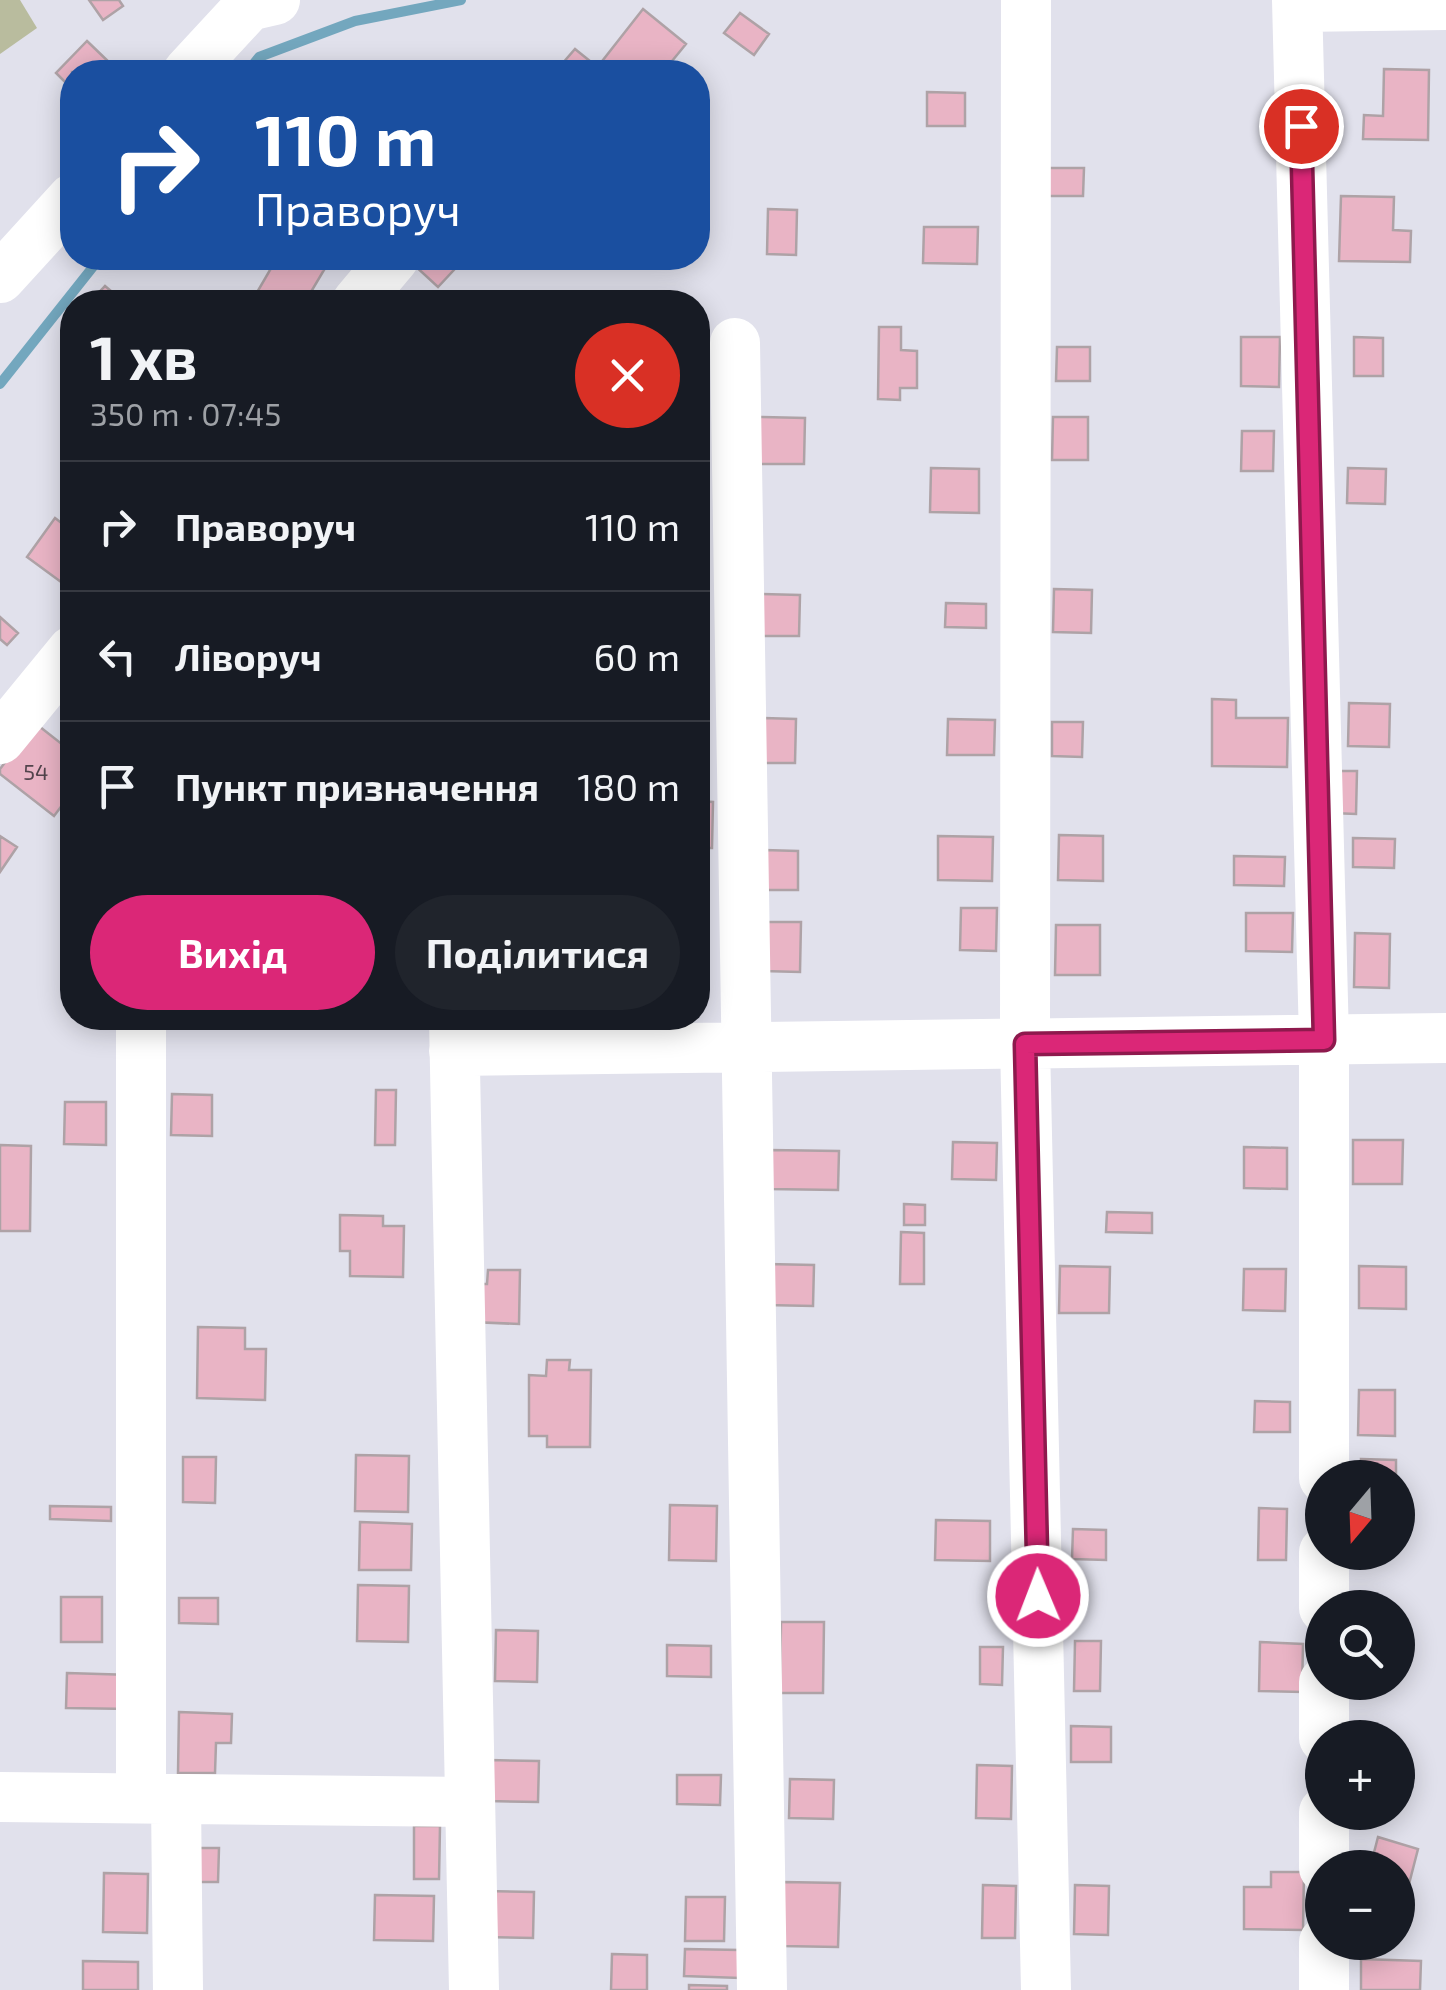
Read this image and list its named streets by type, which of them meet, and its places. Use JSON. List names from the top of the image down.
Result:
{
  "house_numbers": ["54"],
  "north": "bottom",
  "page": {
    "turn": ["110 m", "Праворуч"],
    "heading": ["1 хв", "350 m · 07:45"],
    "list": [
      {
        "name": "Праворуч",
        "value": "110 m"
      },
      {
        "name": "Ліворуч",
        "value": "60 m"
      },
      {
        "name": "Пункт призначення",
        "value": "180 m"
      }
    ],
    "buttons": ["Вихід", "Поділитися"],
    "map_buttons": ["+", "−"]
  }
}
